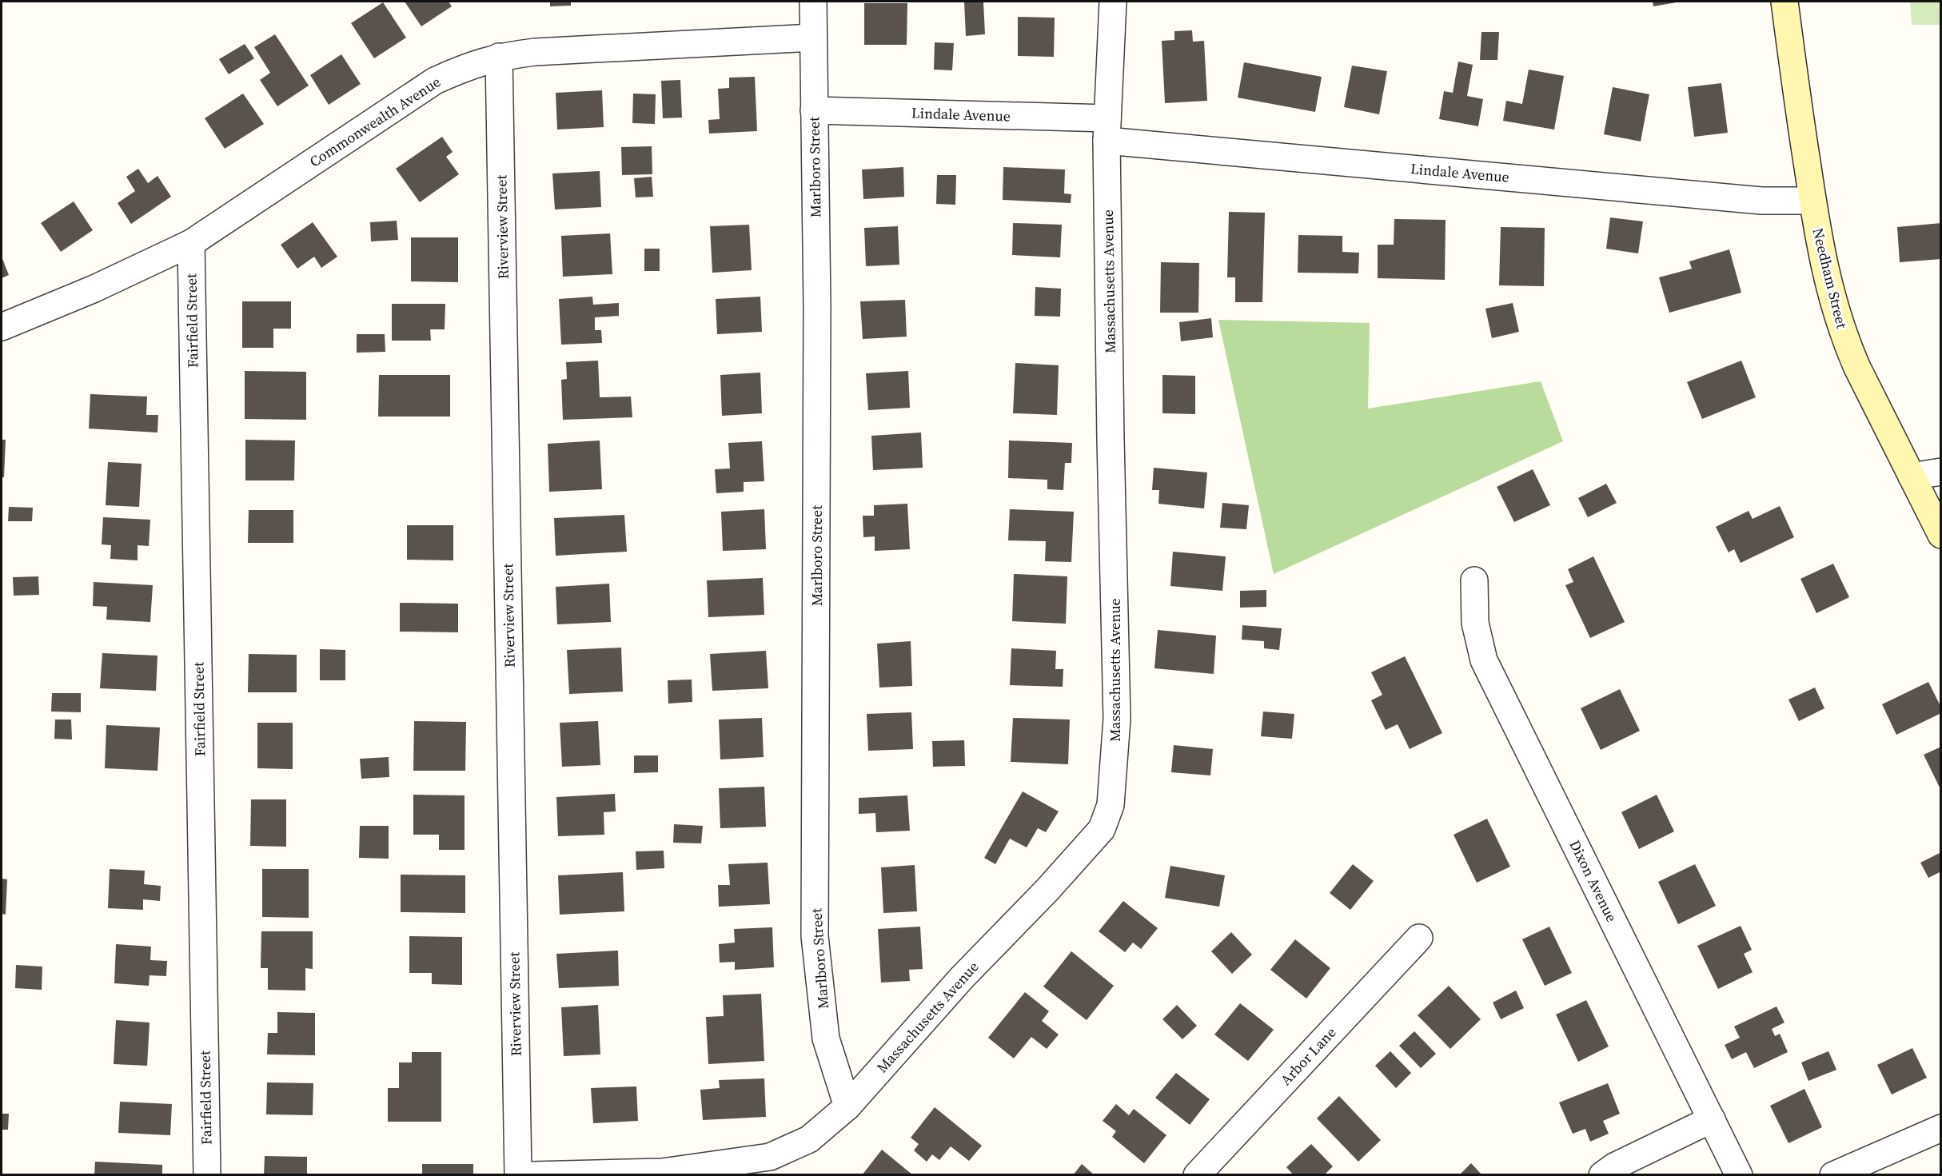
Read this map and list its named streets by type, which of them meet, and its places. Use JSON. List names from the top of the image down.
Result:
{
  "streets": {
    "main road": ["Needham Street"],
    "street": [
      "Lindale Avenue",
      "Commonwealth Avenue",
      "Marlboro Street",
      "Riverview Street",
      "Massachusetts Avenue",
      "Fairfield Street",
      "Dixon Avenue",
      "Arbor Lane"
    ]
  },
  "crossings": [
    ["Lindale Avenue", "Marlboro Street"],
    ["Lindale Avenue", "Needham Street"],
    ["Lindale Avenue", "Massachusetts Avenue"],
    ["Commonwealth Avenue", "Marlboro Street"],
    ["Commonwealth Avenue", "Riverview Street"],
    ["Commonwealth Avenue", "Fairfield Street"],
    ["Marlboro Street", "Massachusetts Avenue"]
  ]
}
